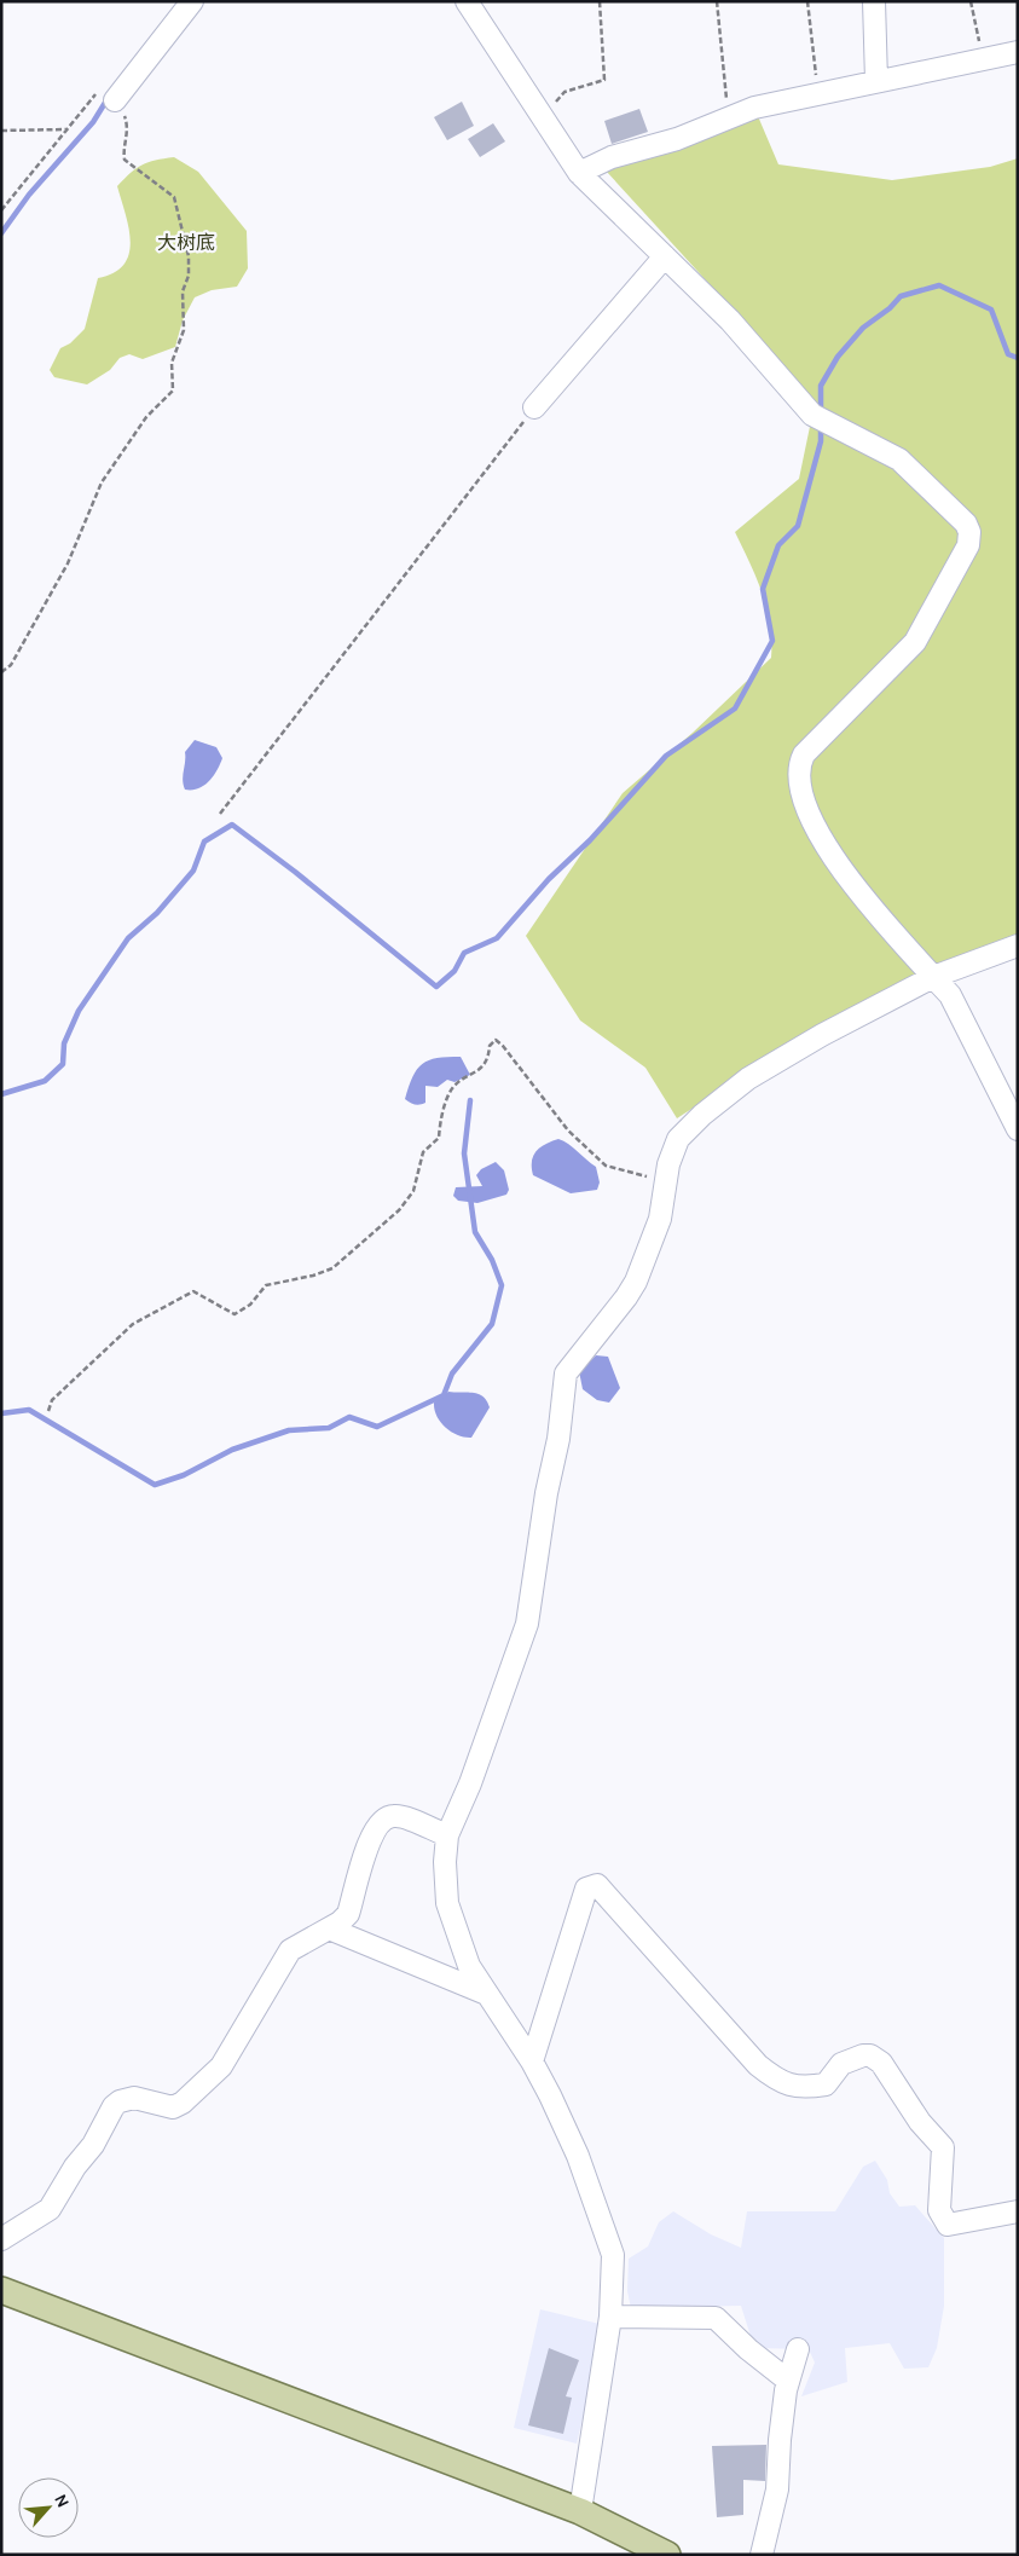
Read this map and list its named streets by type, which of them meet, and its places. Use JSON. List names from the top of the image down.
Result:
{
  "parks": ["大树底"],
  "north": "top right"
}
